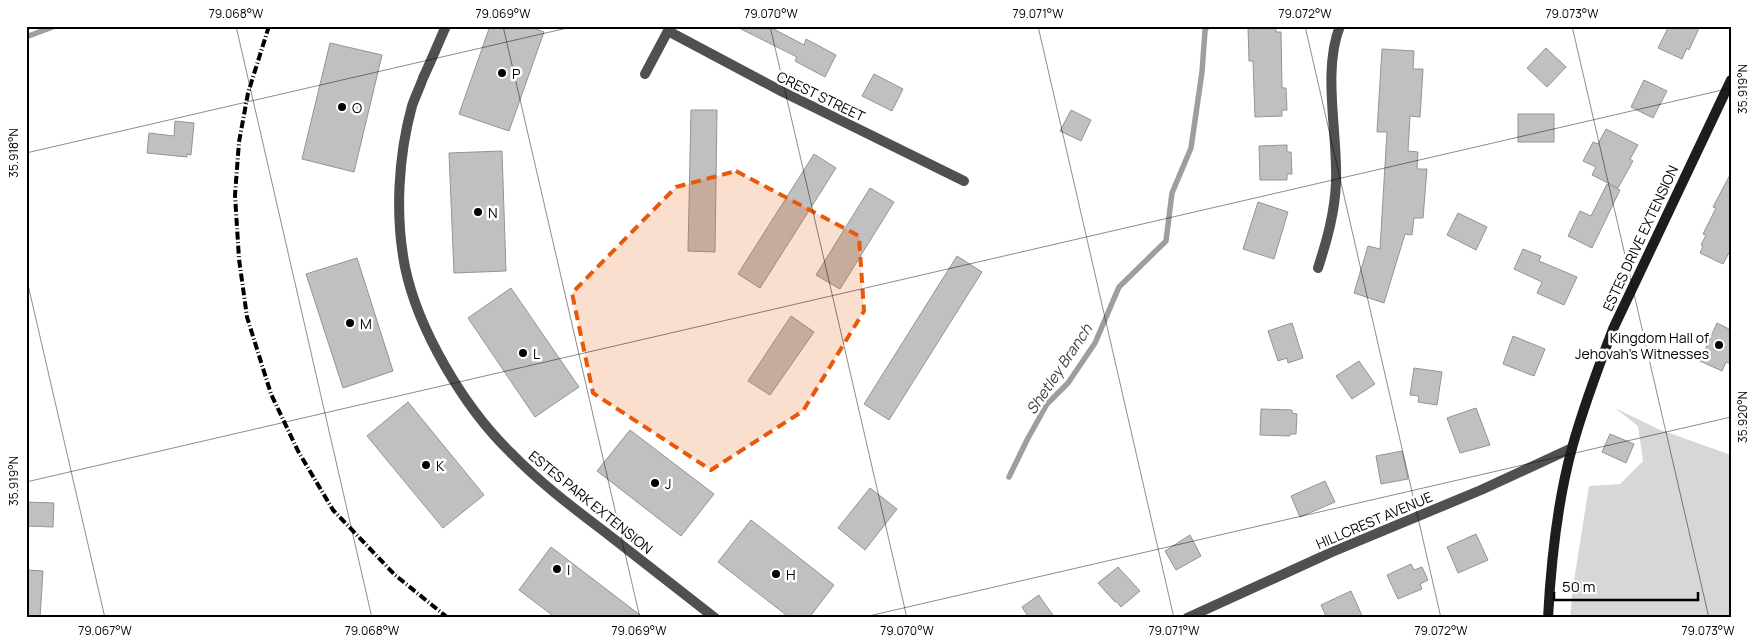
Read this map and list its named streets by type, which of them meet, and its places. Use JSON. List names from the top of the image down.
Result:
{
  "streets": {
    "main road": ["ESTES DRIVE EXTENSION"],
    "street": ["CREST STREET", "ESTES PARK EXTENSION", "HILLCREST AVENUE"]
  },
  "crossings": [
    ["ESTES DRIVE EXTENSION", "HILLCREST AVENUE"]
  ],
  "water": ["Shetley Branch"],
  "places": [
    "P",
    "O",
    "N",
    "M",
    "Kingdom Hall of Jehovah’s Witnesses",
    "L",
    "K",
    "J",
    "I",
    "H"
  ],
  "scale_bar": "50 m",
  "coordinates": [
    "79.068°W",
    "79.069°W",
    "79.070°W",
    "79.071°W",
    "79.072°W",
    "79.073°W",
    "35.919°N",
    "35.918°N",
    "35.920°N",
    "79.067°W"
  ]
}
